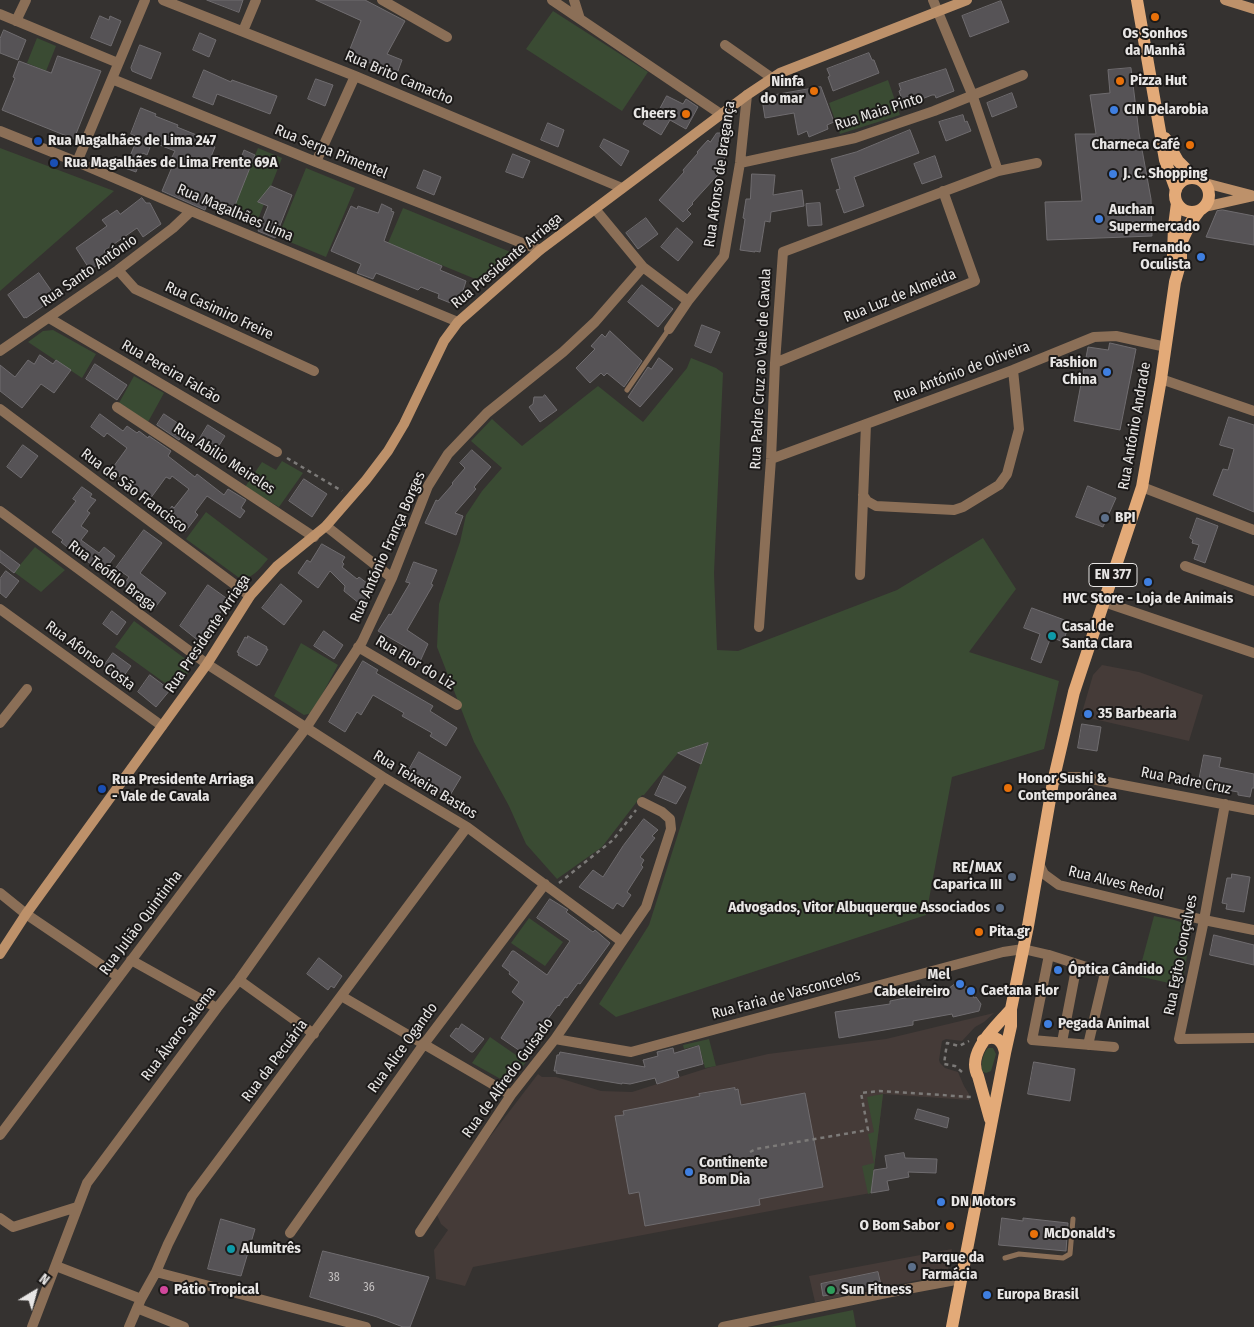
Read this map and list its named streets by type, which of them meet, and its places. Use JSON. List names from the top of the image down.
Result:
{
  "streets": {
    "main road": ["Rua António Andrade", "EN 377"],
    "street": [
      "Rua Brito Camacho",
      "Rua Maia Pinto",
      "Rua Serpa Pimentel",
      "Rua Afonso de Bragança",
      "Rua Magalhães Lima",
      "Rua Presidente Arriaga",
      "Rua Santo António",
      "Rua Luz de Almeida",
      "Rua Casimiro Freire",
      "Rua Padre Cruz ao Vale de Cavala",
      "Rua Pereira Falcão",
      "Rua António de Oliveira",
      "Rua Abilio Meireles",
      "Rua de São Francisco",
      "Rua António França Borges",
      "Rua Teófilo Braga",
      "Rua Afonso Costa",
      "Rua Flor do Liz",
      "Rua Padre Cruz",
      "Rua Teixeira Bastos",
      "Rua Alves Redol",
      "Rua Julião Quintinha",
      "Rua Egito Gonçalves",
      "Rua Faria de Vasconcelos",
      "Rua Álvaro Salema",
      "Rua Alice Ogando",
      "Rua da Pecuária",
      "Rua de Alfredo Guisado"
    ]
  },
  "crossings": [
    ["Rua Brito Camacho", "Rua Presidente Arriaga"],
    ["Rua Maia Pinto", "Rua Afonso de Bragança"],
    ["Rua Serpa Pimentel", "Rua Presidente Arriaga"],
    ["Rua Afonso de Bragança", "Rua Presidente Arriaga"],
    ["Rua Magalhães Lima", "Rua Presidente Arriaga"],
    ["Rua Magalhães Lima", "Rua Santo António"],
    ["Rua Presidente Arriaga", "Rua Abilio Meireles"],
    ["Rua Presidente Arriaga", "Rua de São Francisco"],
    ["Rua Presidente Arriaga", "Rua Teófilo Braga"],
    ["Rua Presidente Arriaga", "Rua Afonso Costa"],
    ["Rua Presidente Arriaga", "Rua Teixeira Bastos"],
    ["Rua Santo António", "Rua Casimiro Freire"],
    ["Rua Santo António", "Rua Pereira Falcão"],
    ["Rua Luz de Almeida", "Rua Padre Cruz ao Vale de Cavala"],
    ["Rua Padre Cruz ao Vale de Cavala", "Rua António de Oliveira"],
    ["Rua António de Oliveira", "Rua António Andrade"],
    ["Rua António Andrade", "EN 377"],
    ["Rua António Andrade", "Rua Padre Cruz"],
    ["Rua António Andrade", "Rua Alves Redol"],
    ["Rua António Andrade", "Rua Faria de Vasconcelos"],
    ["Rua António França Borges", "Rua Flor do Liz"],
    ["Rua António França Borges", "Rua Teixeira Bastos"],
    ["Rua António França Borges", "Rua Julião Quintinha"],
    ["Rua Teófilo Braga", "Rua Teixeira Bastos"],
    ["Rua Padre Cruz", "Rua Egito Gonçalves"],
    ["Rua Teixeira Bastos", "Rua Julião Quintinha"],
    ["Rua Teixeira Bastos", "Rua Álvaro Salema"],
    ["Rua Teixeira Bastos", "Rua Alice Ogando"],
    ["Rua Teixeira Bastos", "Rua da Pecuária"],
    ["Rua Teixeira Bastos", "Rua de Alfredo Guisado"],
    ["Rua Alves Redol", "Rua Egito Gonçalves"],
    ["Rua Faria de Vasconcelos", "Rua de Alfredo Guisado"]
  ],
  "places": [
    "Os Sonhos da Manhã",
    "Pizza Hut",
    "Ninfa do mar",
    "CIN Delarobia",
    "Cheers",
    "Rua Magalhães de Lima 247",
    "Charneca Café",
    "Rua Magalhães de Lima Frente 69A",
    "J. C. Shopping",
    "Auchan Supermercado",
    "Fernando Oculista",
    "Fashion China",
    "BPI",
    "HVC Store - Loja de Animais",
    "Casal de Santa Clara",
    "35 Barbearia",
    "Honor Sushi & Contemporânea",
    "Rua Presidente Arriaga - Vale de Cavala",
    "RE/MAX Caparica III",
    "Advogados, Vitor Albuquerque Associados",
    "Pita.gr",
    "Óptica Cândido",
    "Mel Cabeleireiro",
    "Caetana Flor",
    "Pegada Animal",
    "Continente Bom Dia",
    "DN Motors",
    "O Bom Sabor",
    "McDonald's",
    "Alumitrês",
    "Parque da Farmácia",
    "Pátio Tropical",
    "Sun Fitness",
    "Europa Brasil"
  ],
  "house_numbers": ["38", "36"],
  "north": "top right"
}
